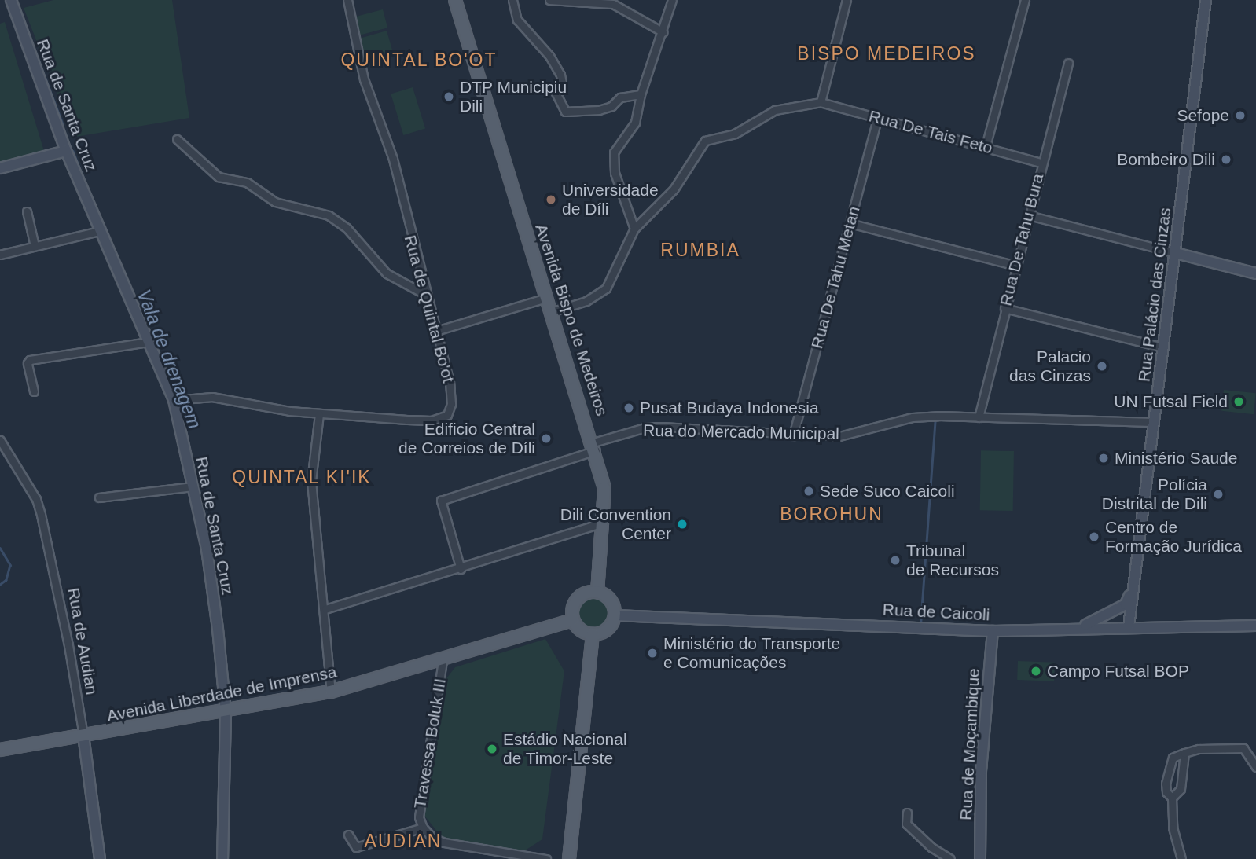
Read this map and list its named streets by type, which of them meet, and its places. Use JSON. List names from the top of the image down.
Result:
{
  "streets": {
    "main road": ["Avenida Bispo de Medeiros", "Avenida Liberdade de Imprensa"],
    "street": [
      "Rua de Santa Cruz",
      "Rua De Tais Feto",
      "Rua De Tahu Bura",
      "Rua De Tahu Metan",
      "Rua Palácio das Cinzas",
      "Rua de Quintal Bo'ot",
      "Rua do Mercado Municipal",
      "Rua de Caicoli",
      "Rua de Audian",
      "Travessa Boluk III",
      "Rua de Moçambique"
    ]
  },
  "crossings": [
    ["Rua de Santa Cruz", "Rua de Quintal Bo'ot"],
    ["Rua de Santa Cruz", "Avenida Liberdade de Imprensa"],
    ["Rua De Tais Feto", "Rua De Tahu Bura"],
    ["Rua De Tais Feto", "Rua De Tahu Metan"],
    ["Rua De Tahu Bura", "Rua do Mercado Municipal"],
    ["Rua De Tahu Metan", "Rua do Mercado Municipal"],
    ["Rua Palácio das Cinzas", "Rua do Mercado Municipal"],
    ["Rua Palácio das Cinzas", "Rua de Caicoli"],
    ["Avenida Bispo de Medeiros", "Rua do Mercado Municipal"],
    ["Avenida Bispo de Medeiros", "Rua de Caicoli"],
    ["Avenida Bispo de Medeiros", "Avenida Liberdade de Imprensa"],
    ["Rua de Caicoli", "Avenida Liberdade de Imprensa"],
    ["Rua de Caicoli", "Rua de Moçambique"],
    ["Rua de Audian", "Avenida Liberdade de Imprensa"],
    ["Avenida Liberdade de Imprensa", "Travessa Boluk III"]
  ],
  "districts": [
    "BISPO MEDEIROS",
    "QUINTAL BO'OT",
    "RUMBIA",
    "QUINTAL KI'IK",
    "BOROHUN",
    "AUDIAN"
  ],
  "water": ["Vala de drenagem"],
  "places": [
    "DTP Municipiu Dili",
    "Sefope",
    "Bombeiro Dili",
    "Universidade de Díli",
    "Palacio das Cinzas",
    "UN Futsal Field",
    "Pusat Budaya Indonesia",
    "Edificio Central de Correios de Díli",
    "Ministério Saude",
    "Sede Suco Caicoli",
    "Polícia Distrital de Dili",
    "Dili Convention Center",
    "Centro de Formação Jurídica",
    "Tribunal de Recursos",
    "Ministério do Transporte e Comunicações",
    "Campo Futsal BOP",
    "Estádio Nacional de Timor-Leste"
  ]
}
